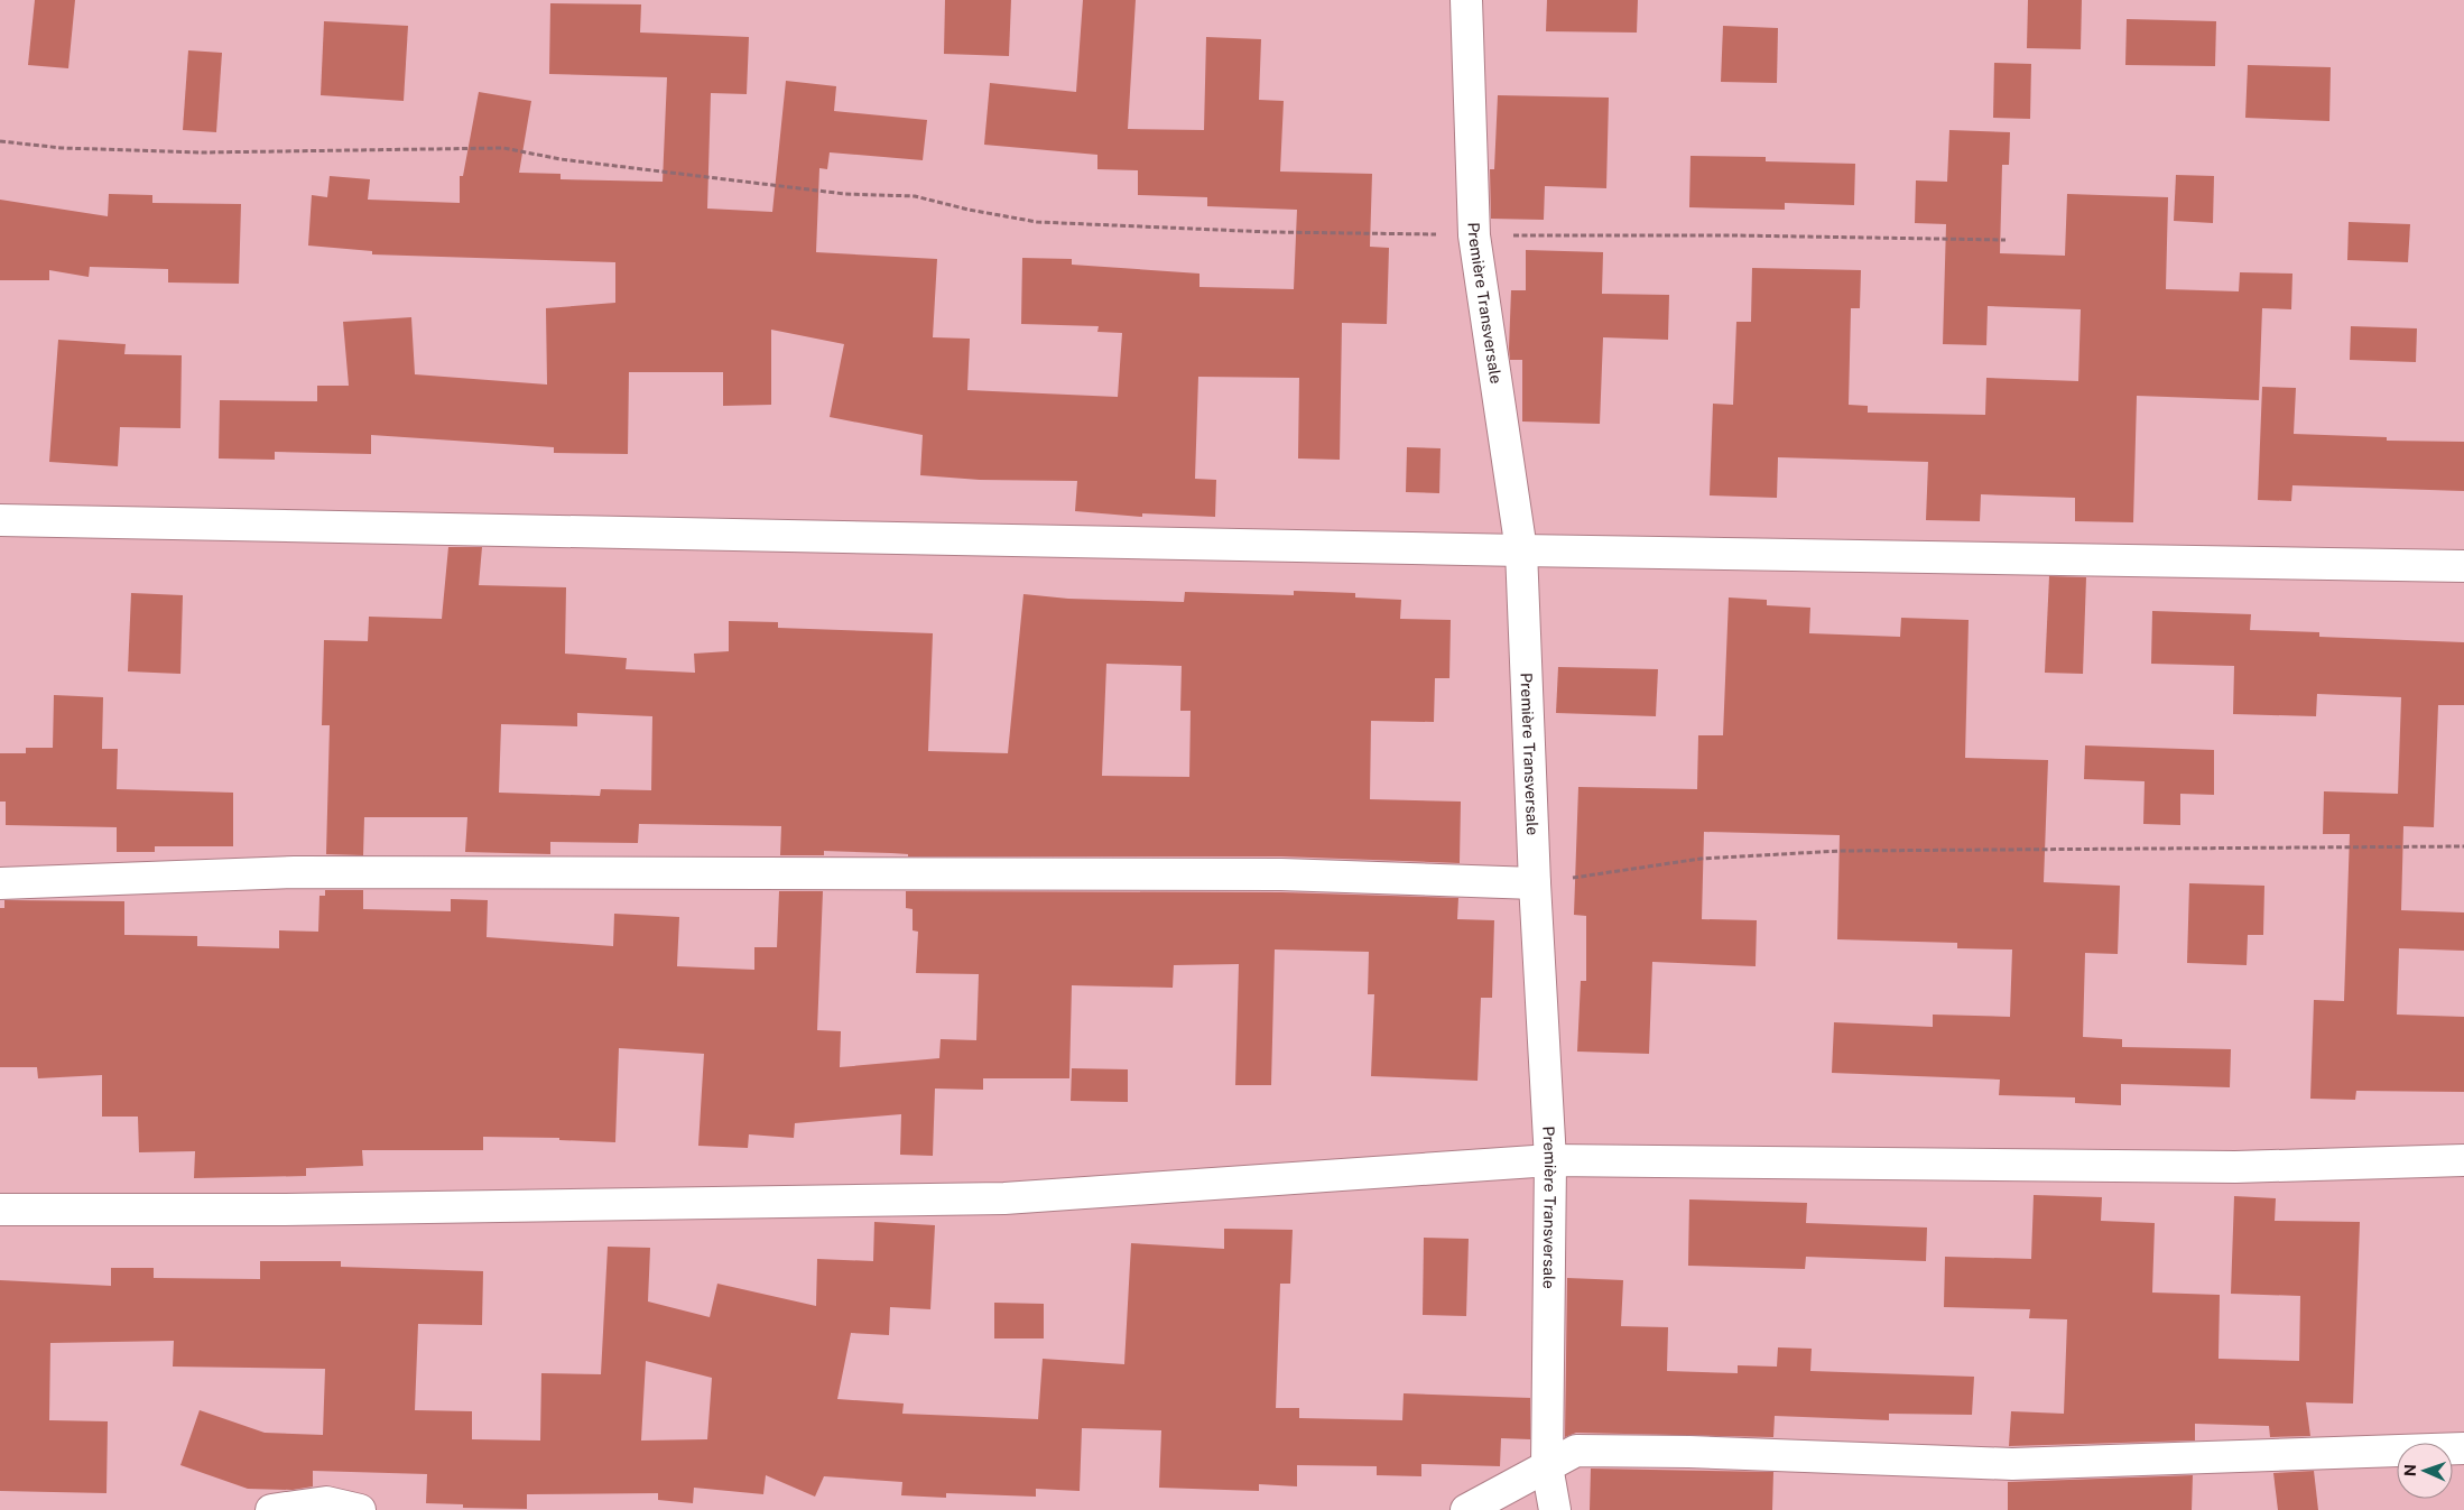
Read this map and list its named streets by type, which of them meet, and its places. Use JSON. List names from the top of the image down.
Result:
{
  "streets": {
    "street": ["Première Transversale"]
  },
  "north": "left"
}
